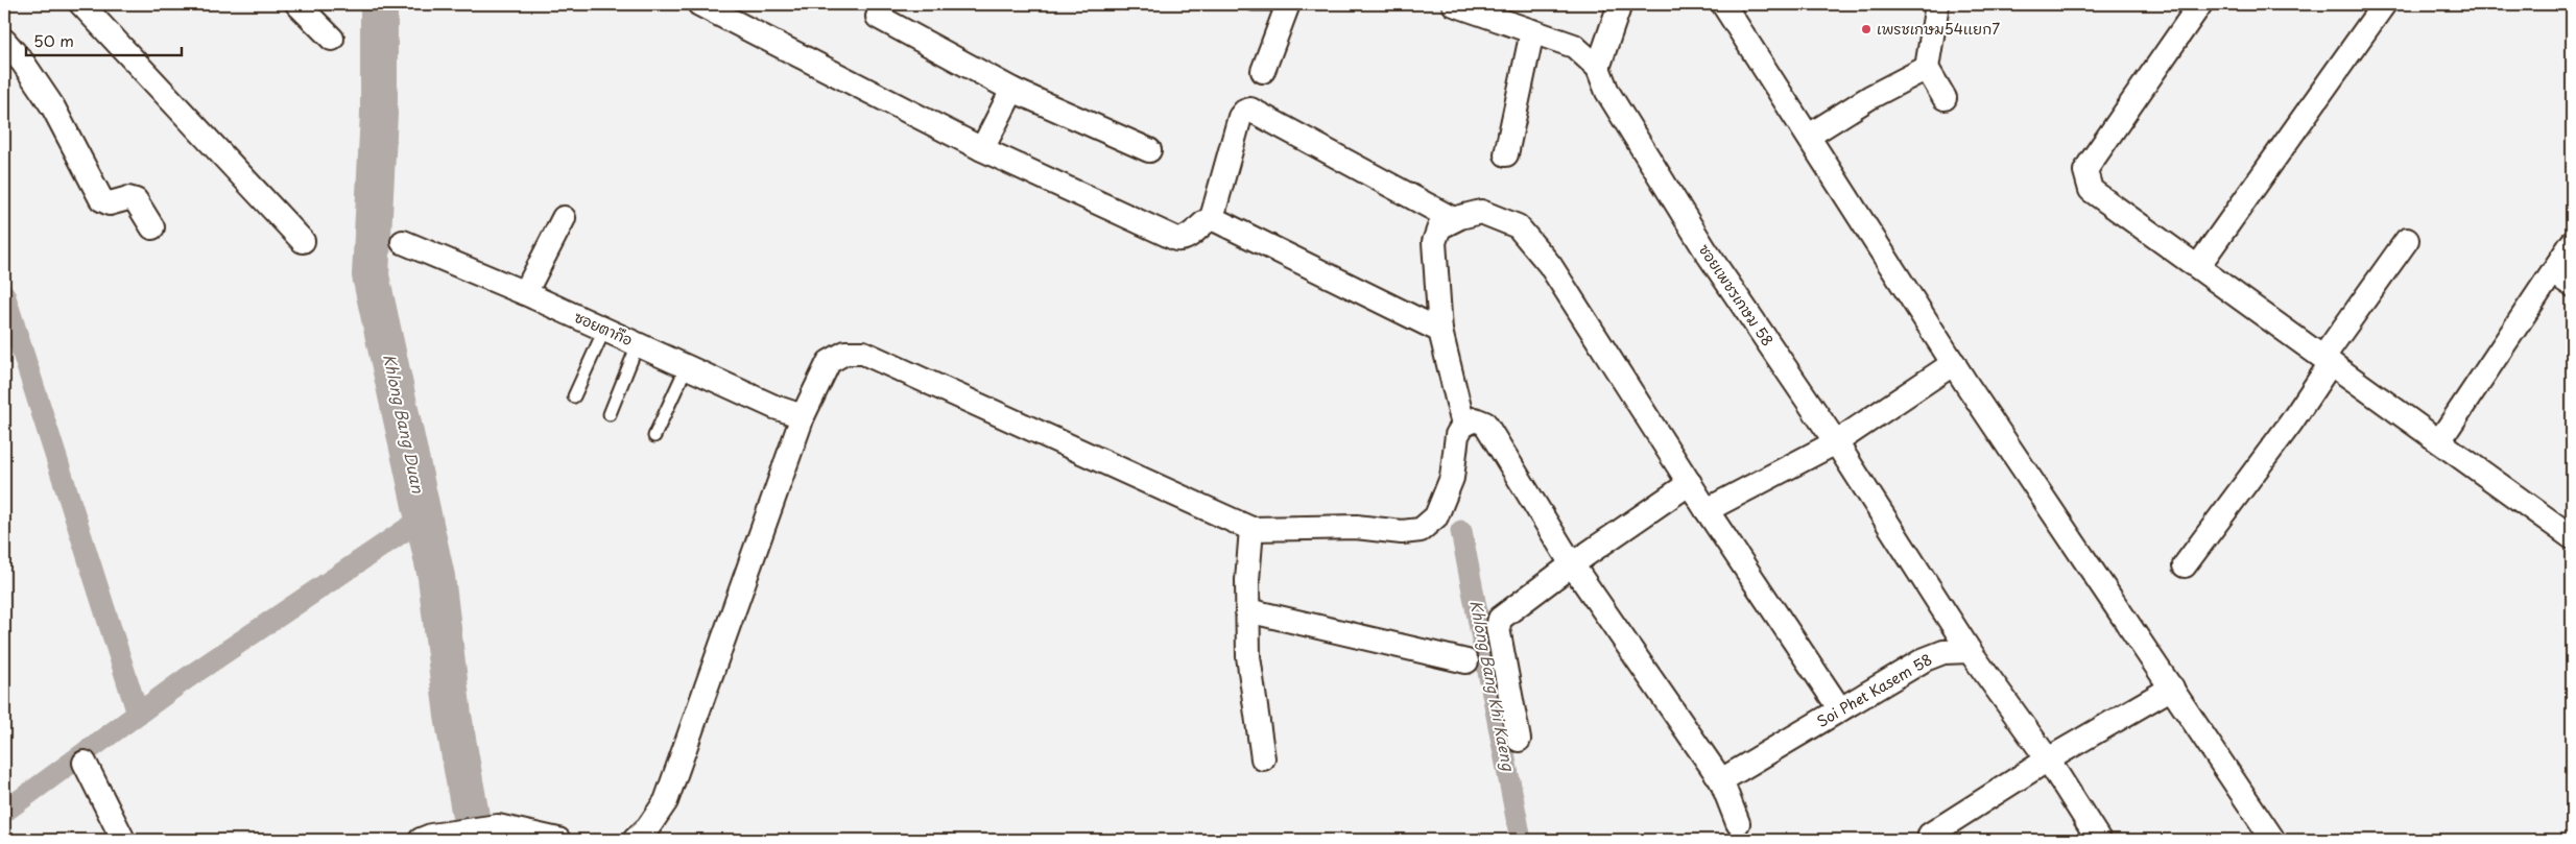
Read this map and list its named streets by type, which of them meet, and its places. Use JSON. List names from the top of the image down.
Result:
{
  "streets": {
    "street": ["ซอยเพชรเกษม 58", "ซอยตากือ", "Soi Phet Kasem 58"]
  },
  "crossings": [
    ["ซอยเพชรเกษม 58", "Soi Phet Kasem 58"]
  ],
  "water": ["Khlong Bang Duan", "Khlong Bang Khi Kaeng"],
  "places": ["เพรชเกษม54แยก7"],
  "scale_bar": "50 m"
}
